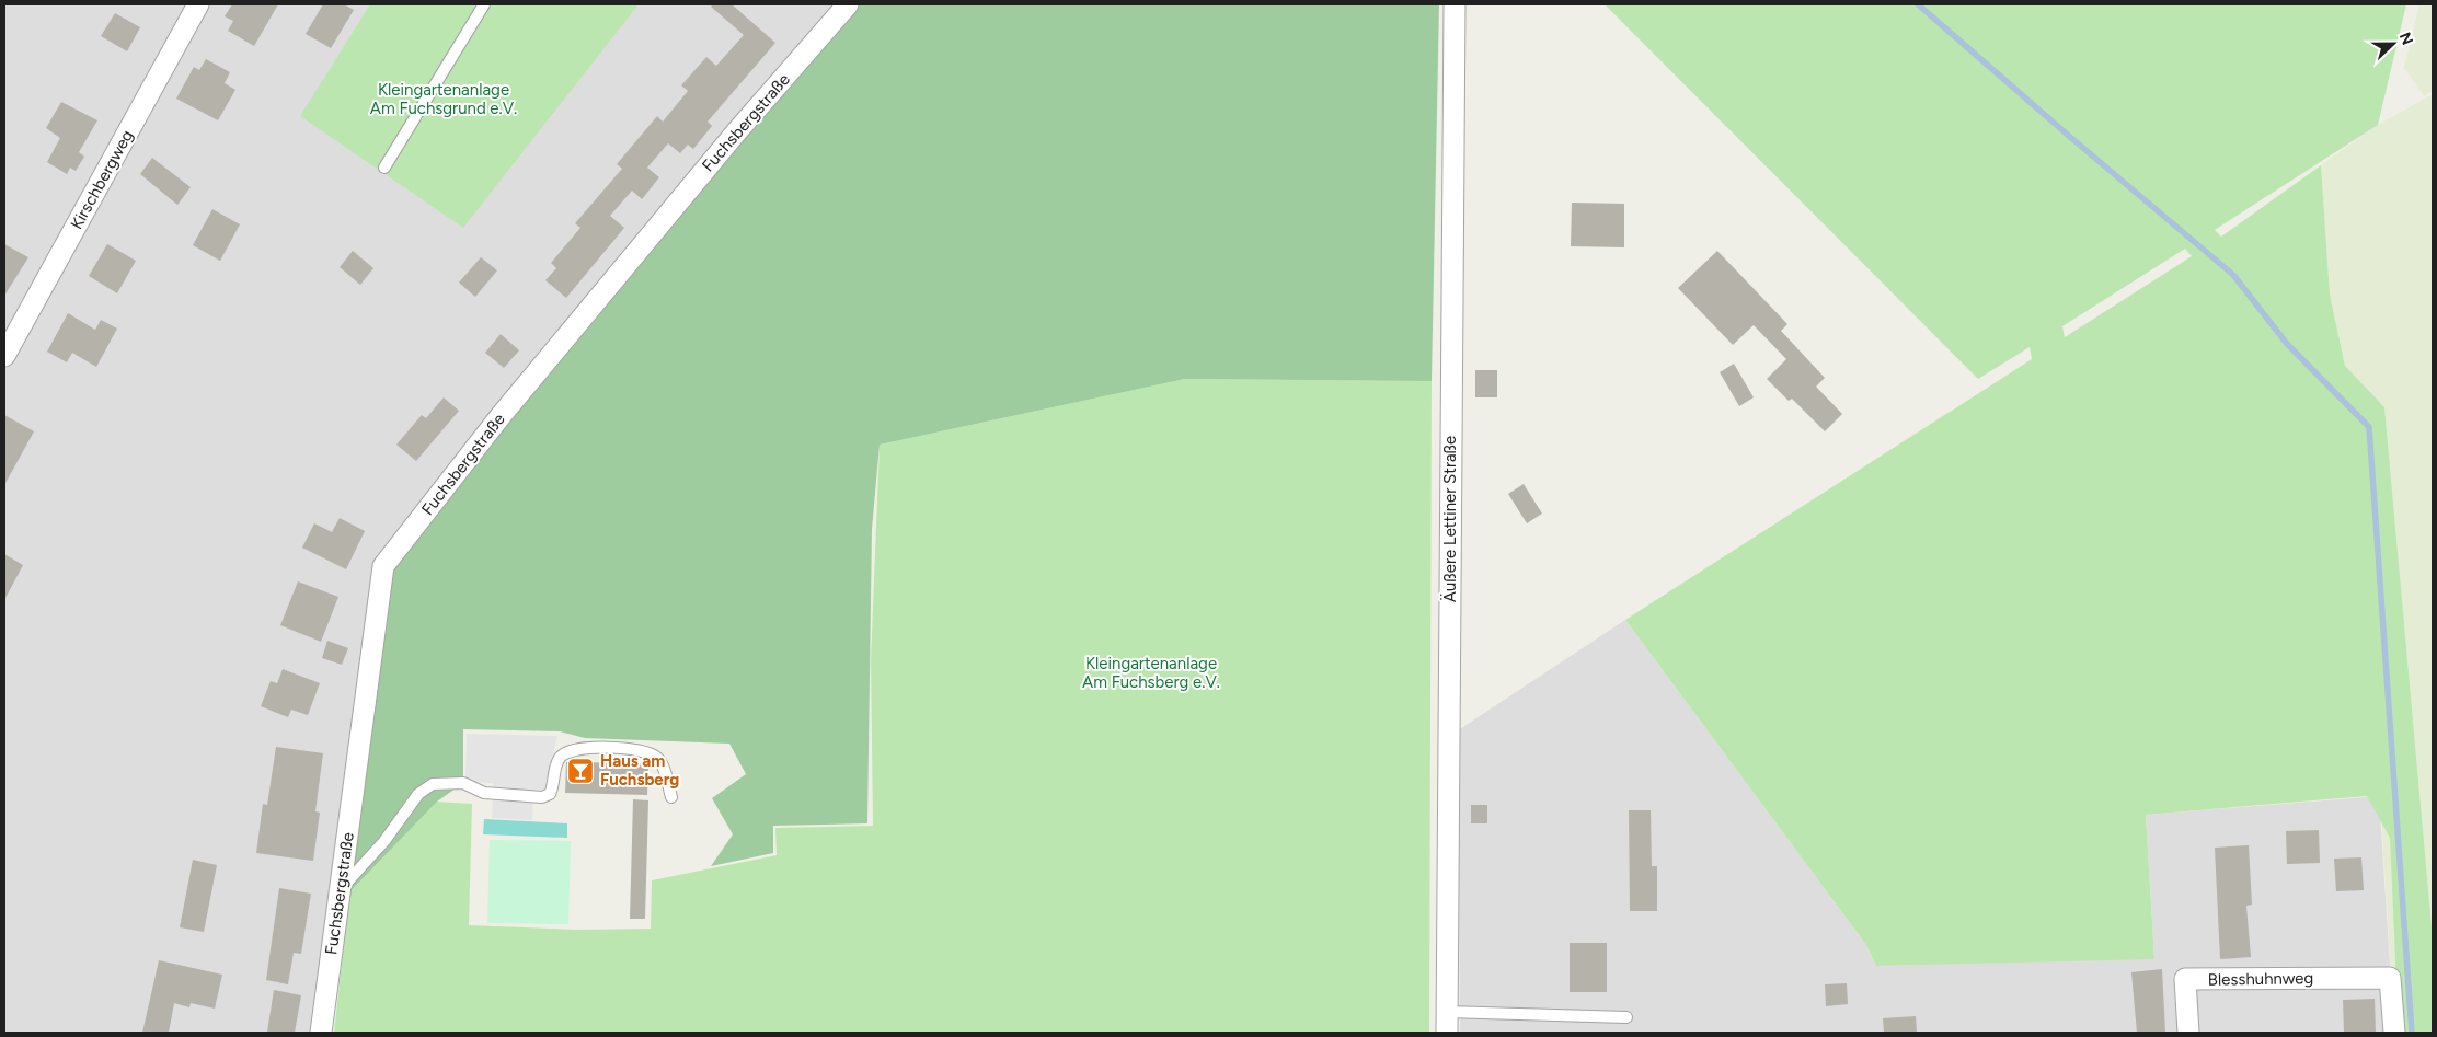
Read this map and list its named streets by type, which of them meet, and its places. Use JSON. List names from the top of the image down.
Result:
{
  "streets": {
    "street": [
      "Fuchsbergstraße",
      "Kirschbergweg",
      "Äußere Lettiner Straße",
      "Blesshuhnweg"
    ]
  },
  "parks": ["Kleingartenanlage Am Fuchsgrund e.V.", "Kleingartenanlage Am Fuchsberg e.V."],
  "places": {
    "bar": ["Haus am Fuchsberg"]
  },
  "north": "right"
}
